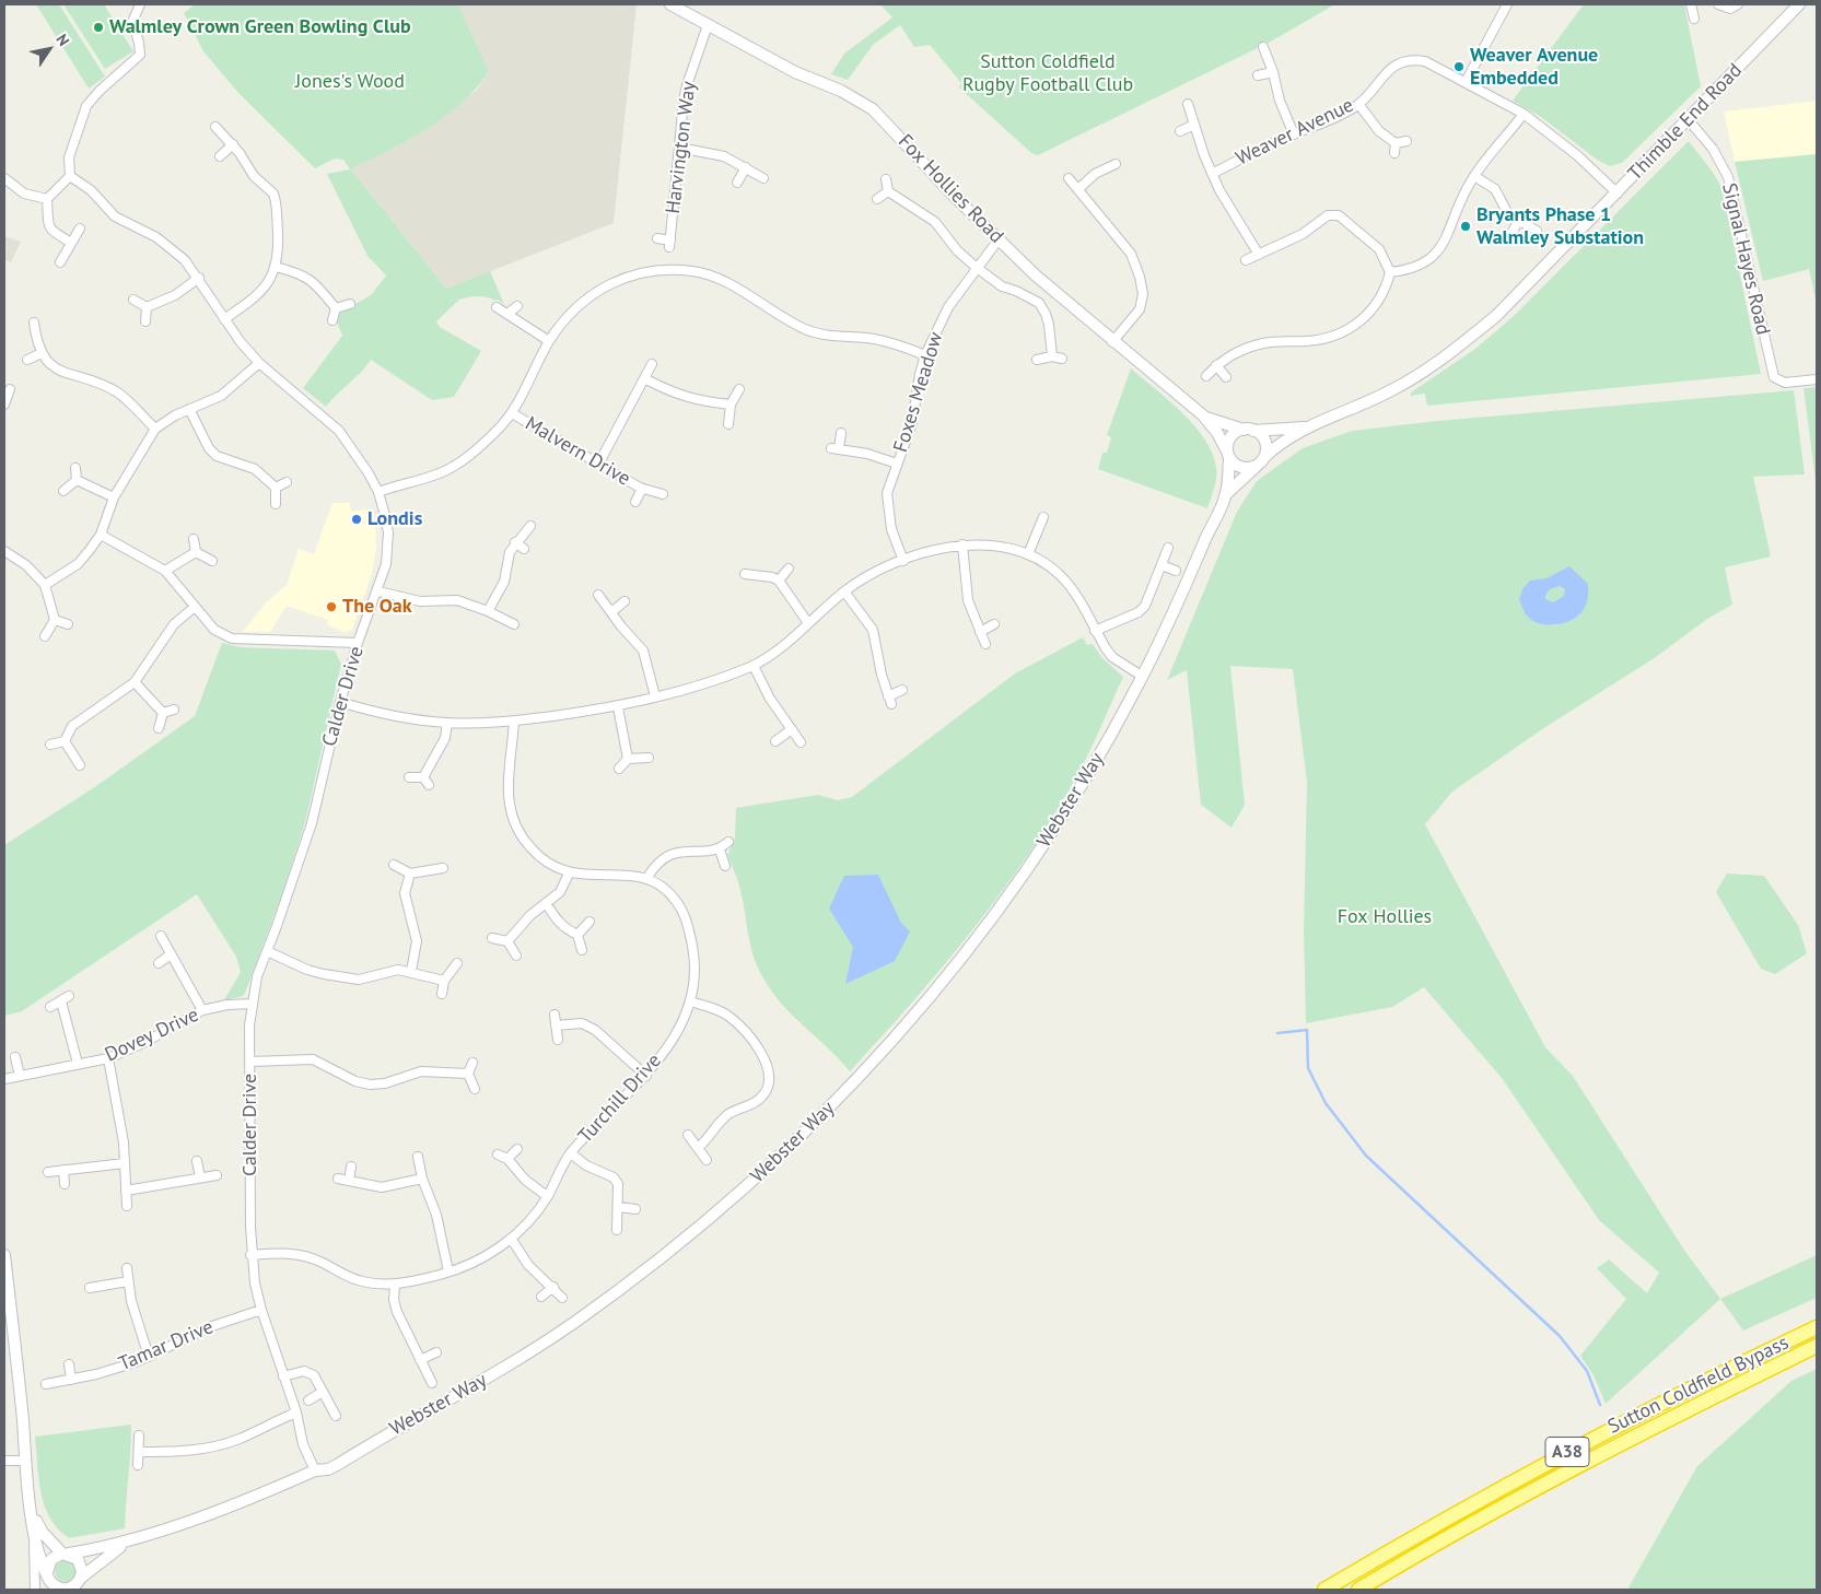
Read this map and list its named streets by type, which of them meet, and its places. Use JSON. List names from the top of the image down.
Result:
{
  "streets": {
    "highway": ["Sutton Coldfield Bypass", "A38"],
    "street": [
      "Thimble End Road",
      "Weaver Avenue",
      "Harvington Way",
      "Fox Hollies Road",
      "Signal Hayes Road",
      "Foxes Meadow",
      "Malvern Drive",
      "Calder Drive",
      "Webster Way",
      "Dovey Drive",
      "Turchill Drive",
      "Tamar Drive"
    ]
  },
  "crossings": [
    ["Thimble End Road", "Weaver Avenue"],
    ["Thimble End Road", "Fox Hollies Road"],
    ["Thimble End Road", "Signal Hayes Road"],
    ["Thimble End Road", "Webster Way"],
    ["Harvington Way", "Fox Hollies Road"],
    ["Fox Hollies Road", "Foxes Meadow"],
    ["Fox Hollies Road", "Webster Way"],
    ["Calder Drive", "Webster Way"],
    ["Calder Drive", "Dovey Drive"],
    ["Calder Drive", "Turchill Drive"],
    ["Calder Drive", "Tamar Drive"]
  ],
  "parks": ["Sutton Coldfield Rugby Football Club", "Jones's Wood", "Fox Hollies"],
  "places": [
    "Walmley Crown Green Bowling Club",
    "Weaver Avenue Embedded",
    "Bryants Phase 1 Walmley Substation",
    "Londis",
    "The Oak"
  ],
  "north": "top right"
}
